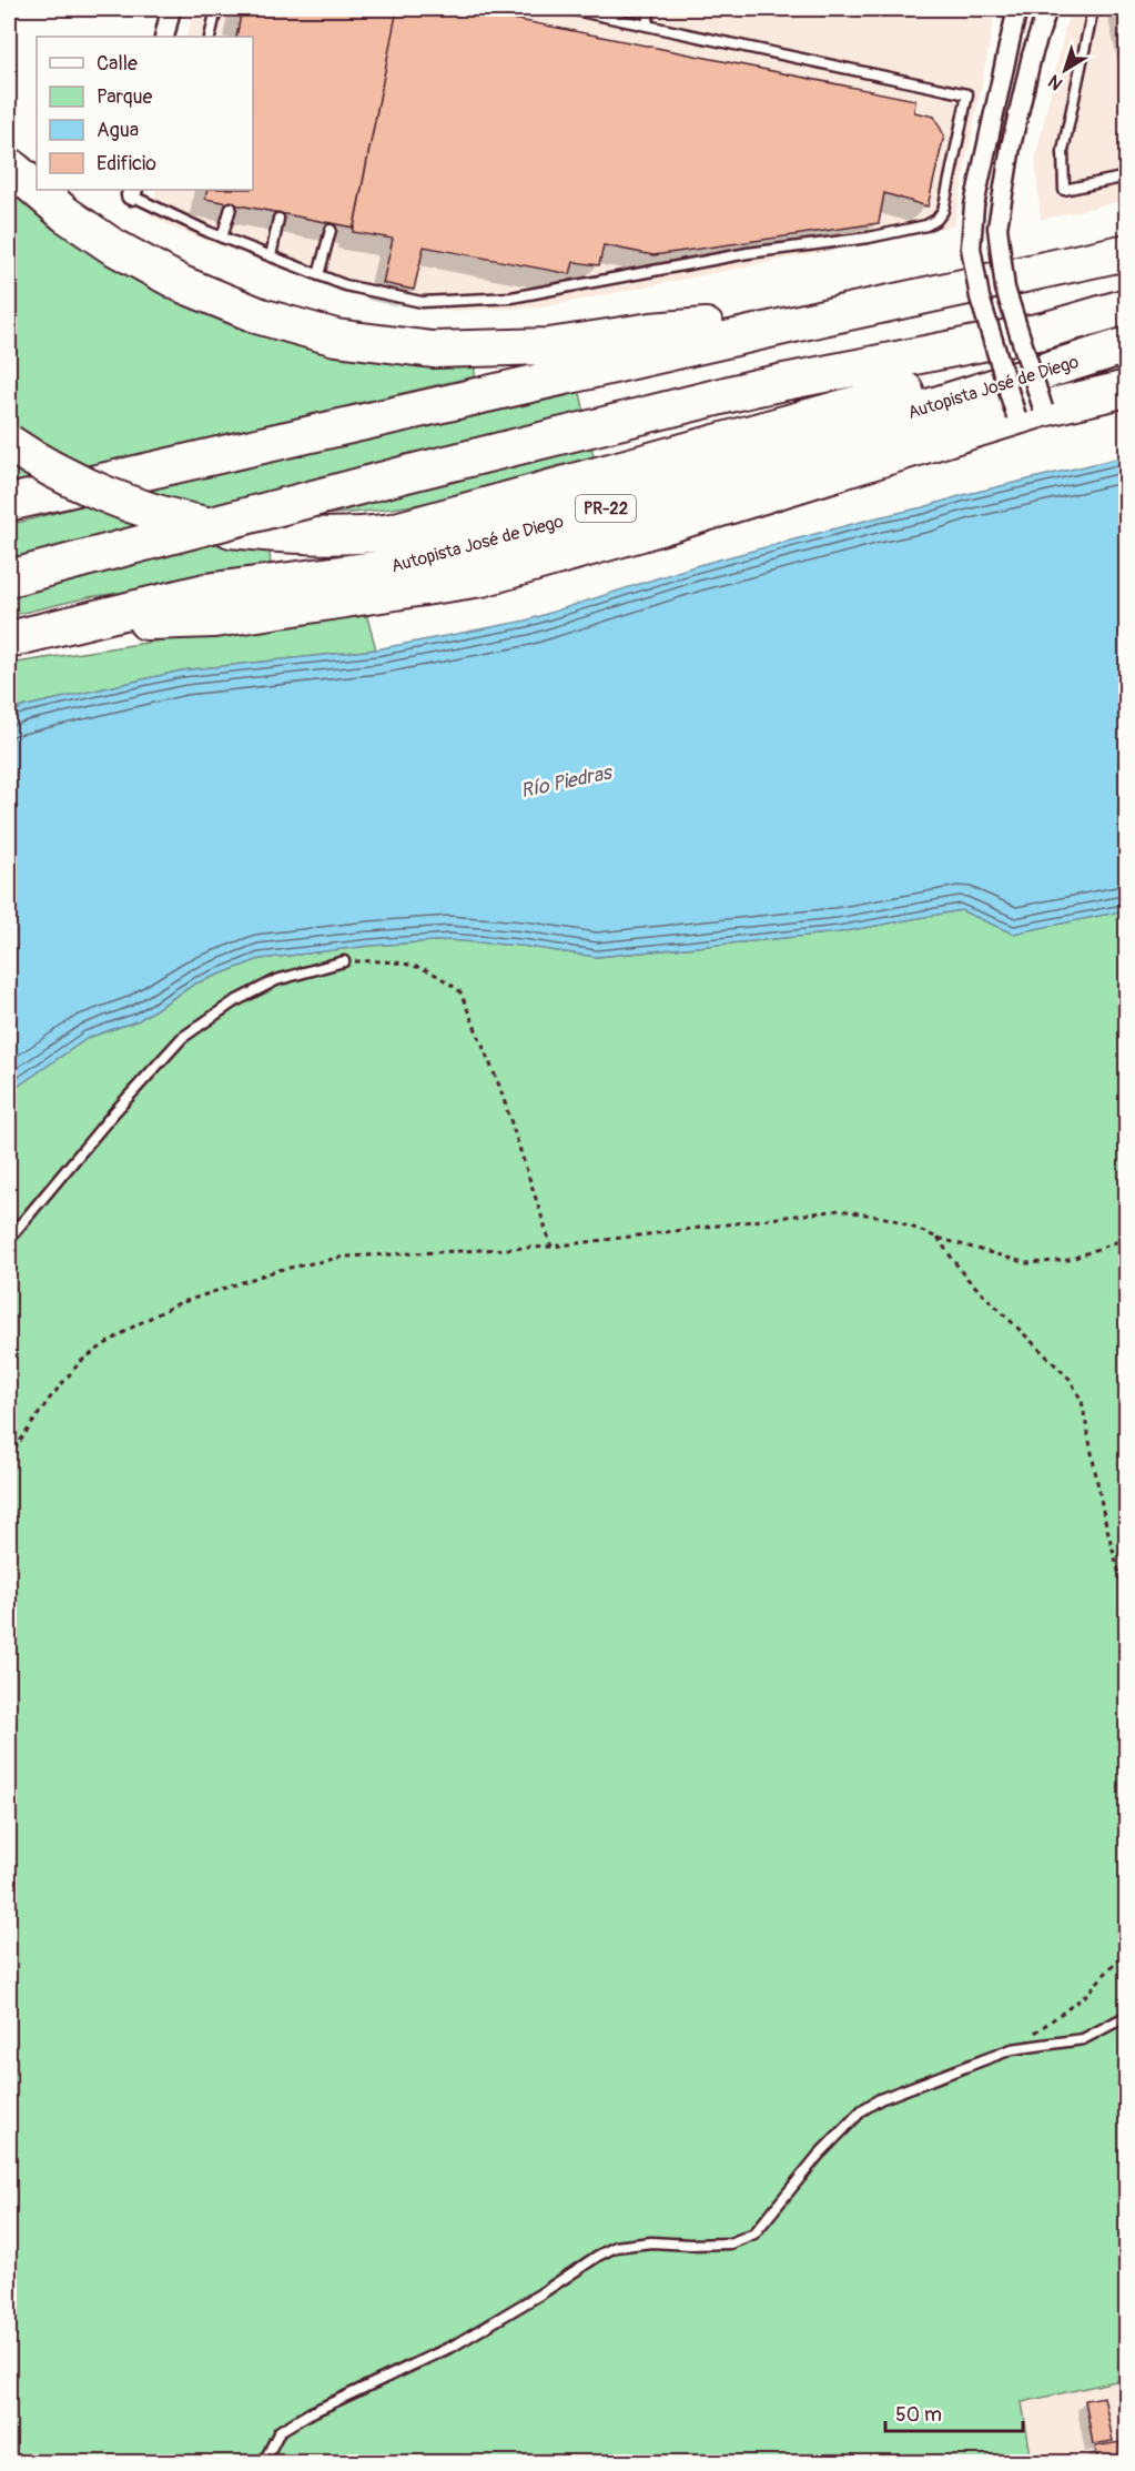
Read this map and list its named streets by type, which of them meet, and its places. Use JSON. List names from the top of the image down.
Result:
{
  "streets": {
    "highway": ["Autopista José de Diego", "PR-22"]
  },
  "water": ["Río Piedras"],
  "legend": [
    "Calle",
    "Parque",
    "Agua",
    "Edificio"
  ],
  "scale_bar": "50 m",
  "north": "bottom left"
}
